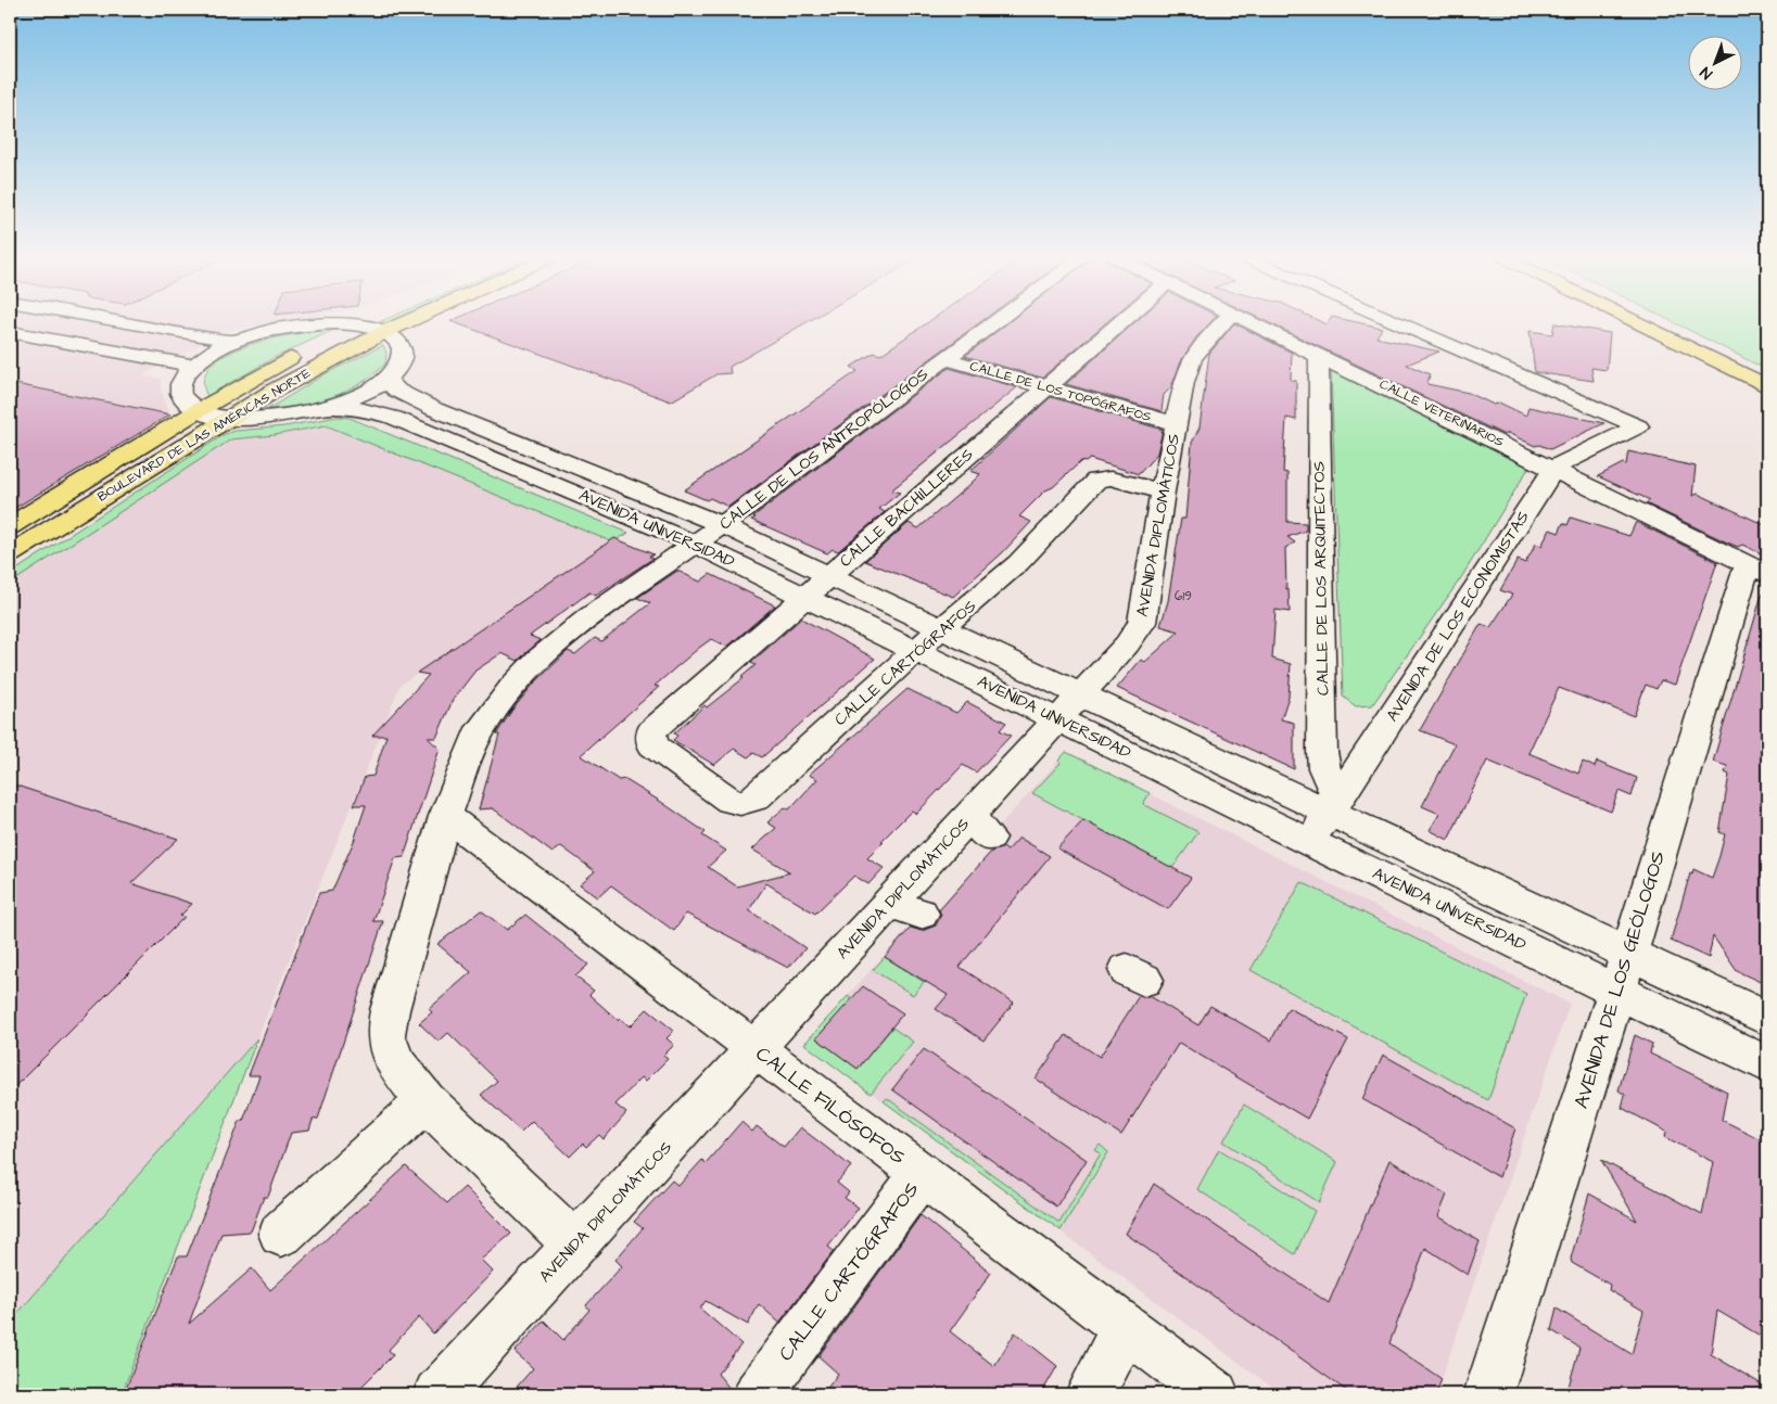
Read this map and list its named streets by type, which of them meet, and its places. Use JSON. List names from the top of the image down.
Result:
{
  "streets": {
    "main road": ["BOULEVARD DE LAS AMÉRICAS NORTE"],
    "street": [
      "CALLE DE LOS TOPÓGRAFOS",
      "CALLE VETERINARIOS",
      "CALLE DE LOS ANTROPÓLOGOS",
      "CALLE BACHILLERES",
      "AVENIDA DIPLOMÁTICOS",
      "AVENIDA UNIVERSIDAD",
      "CALLE DE LOS ARQUITECTOS",
      "AVENIDA DE LOS ECONOMISTAS",
      "CALLE CARTÓGRAFOS",
      "AVENIDA DE LOS GEÓLOGOS",
      "CALLE FILÓSOFOS"
    ]
  },
  "crossings": [
    ["CALLE DE LOS TOPÓGRAFOS", "CALLE DE LOS ANTROPÓLOGOS"],
    ["CALLE DE LOS TOPÓGRAFOS", "CALLE BACHILLERES"],
    ["CALLE DE LOS TOPÓGRAFOS", "AVENIDA DIPLOMÁTICOS"],
    ["CALLE VETERINARIOS", "CALLE DE LOS ARQUITECTOS"],
    ["CALLE VETERINARIOS", "AVENIDA DE LOS ECONOMISTAS"],
    ["CALLE VETERINARIOS", "AVENIDA DE LOS GEÓLOGOS"],
    ["CALLE DE LOS ANTROPÓLOGOS", "AVENIDA DIPLOMÁTICOS"],
    ["CALLE DE LOS ANTROPÓLOGOS", "AVENIDA UNIVERSIDAD"],
    ["CALLE DE LOS ANTROPÓLOGOS", "CALLE FILÓSOFOS"],
    ["CALLE BACHILLERES", "AVENIDA UNIVERSIDAD"],
    ["CALLE BACHILLERES", "CALLE CARTÓGRAFOS"],
    ["AVENIDA DIPLOMÁTICOS", "AVENIDA UNIVERSIDAD"],
    ["AVENIDA DIPLOMÁTICOS", "CALLE CARTÓGRAFOS"],
    ["AVENIDA DIPLOMÁTICOS", "CALLE FILÓSOFOS"],
    ["AVENIDA UNIVERSIDAD", "CALLE DE LOS ARQUITECTOS"],
    ["AVENIDA UNIVERSIDAD", "AVENIDA DE LOS ECONOMISTAS"],
    ["AVENIDA UNIVERSIDAD", "CALLE CARTÓGRAFOS"],
    ["AVENIDA UNIVERSIDAD", "AVENIDA DE LOS GEÓLOGOS"],
    ["CALLE DE LOS ARQUITECTOS", "AVENIDA DE LOS ECONOMISTAS"],
    ["CALLE CARTÓGRAFOS", "CALLE FILÓSOFOS"]
  ],
  "house_numbers": ["619"],
  "north": "bottom left"
}
